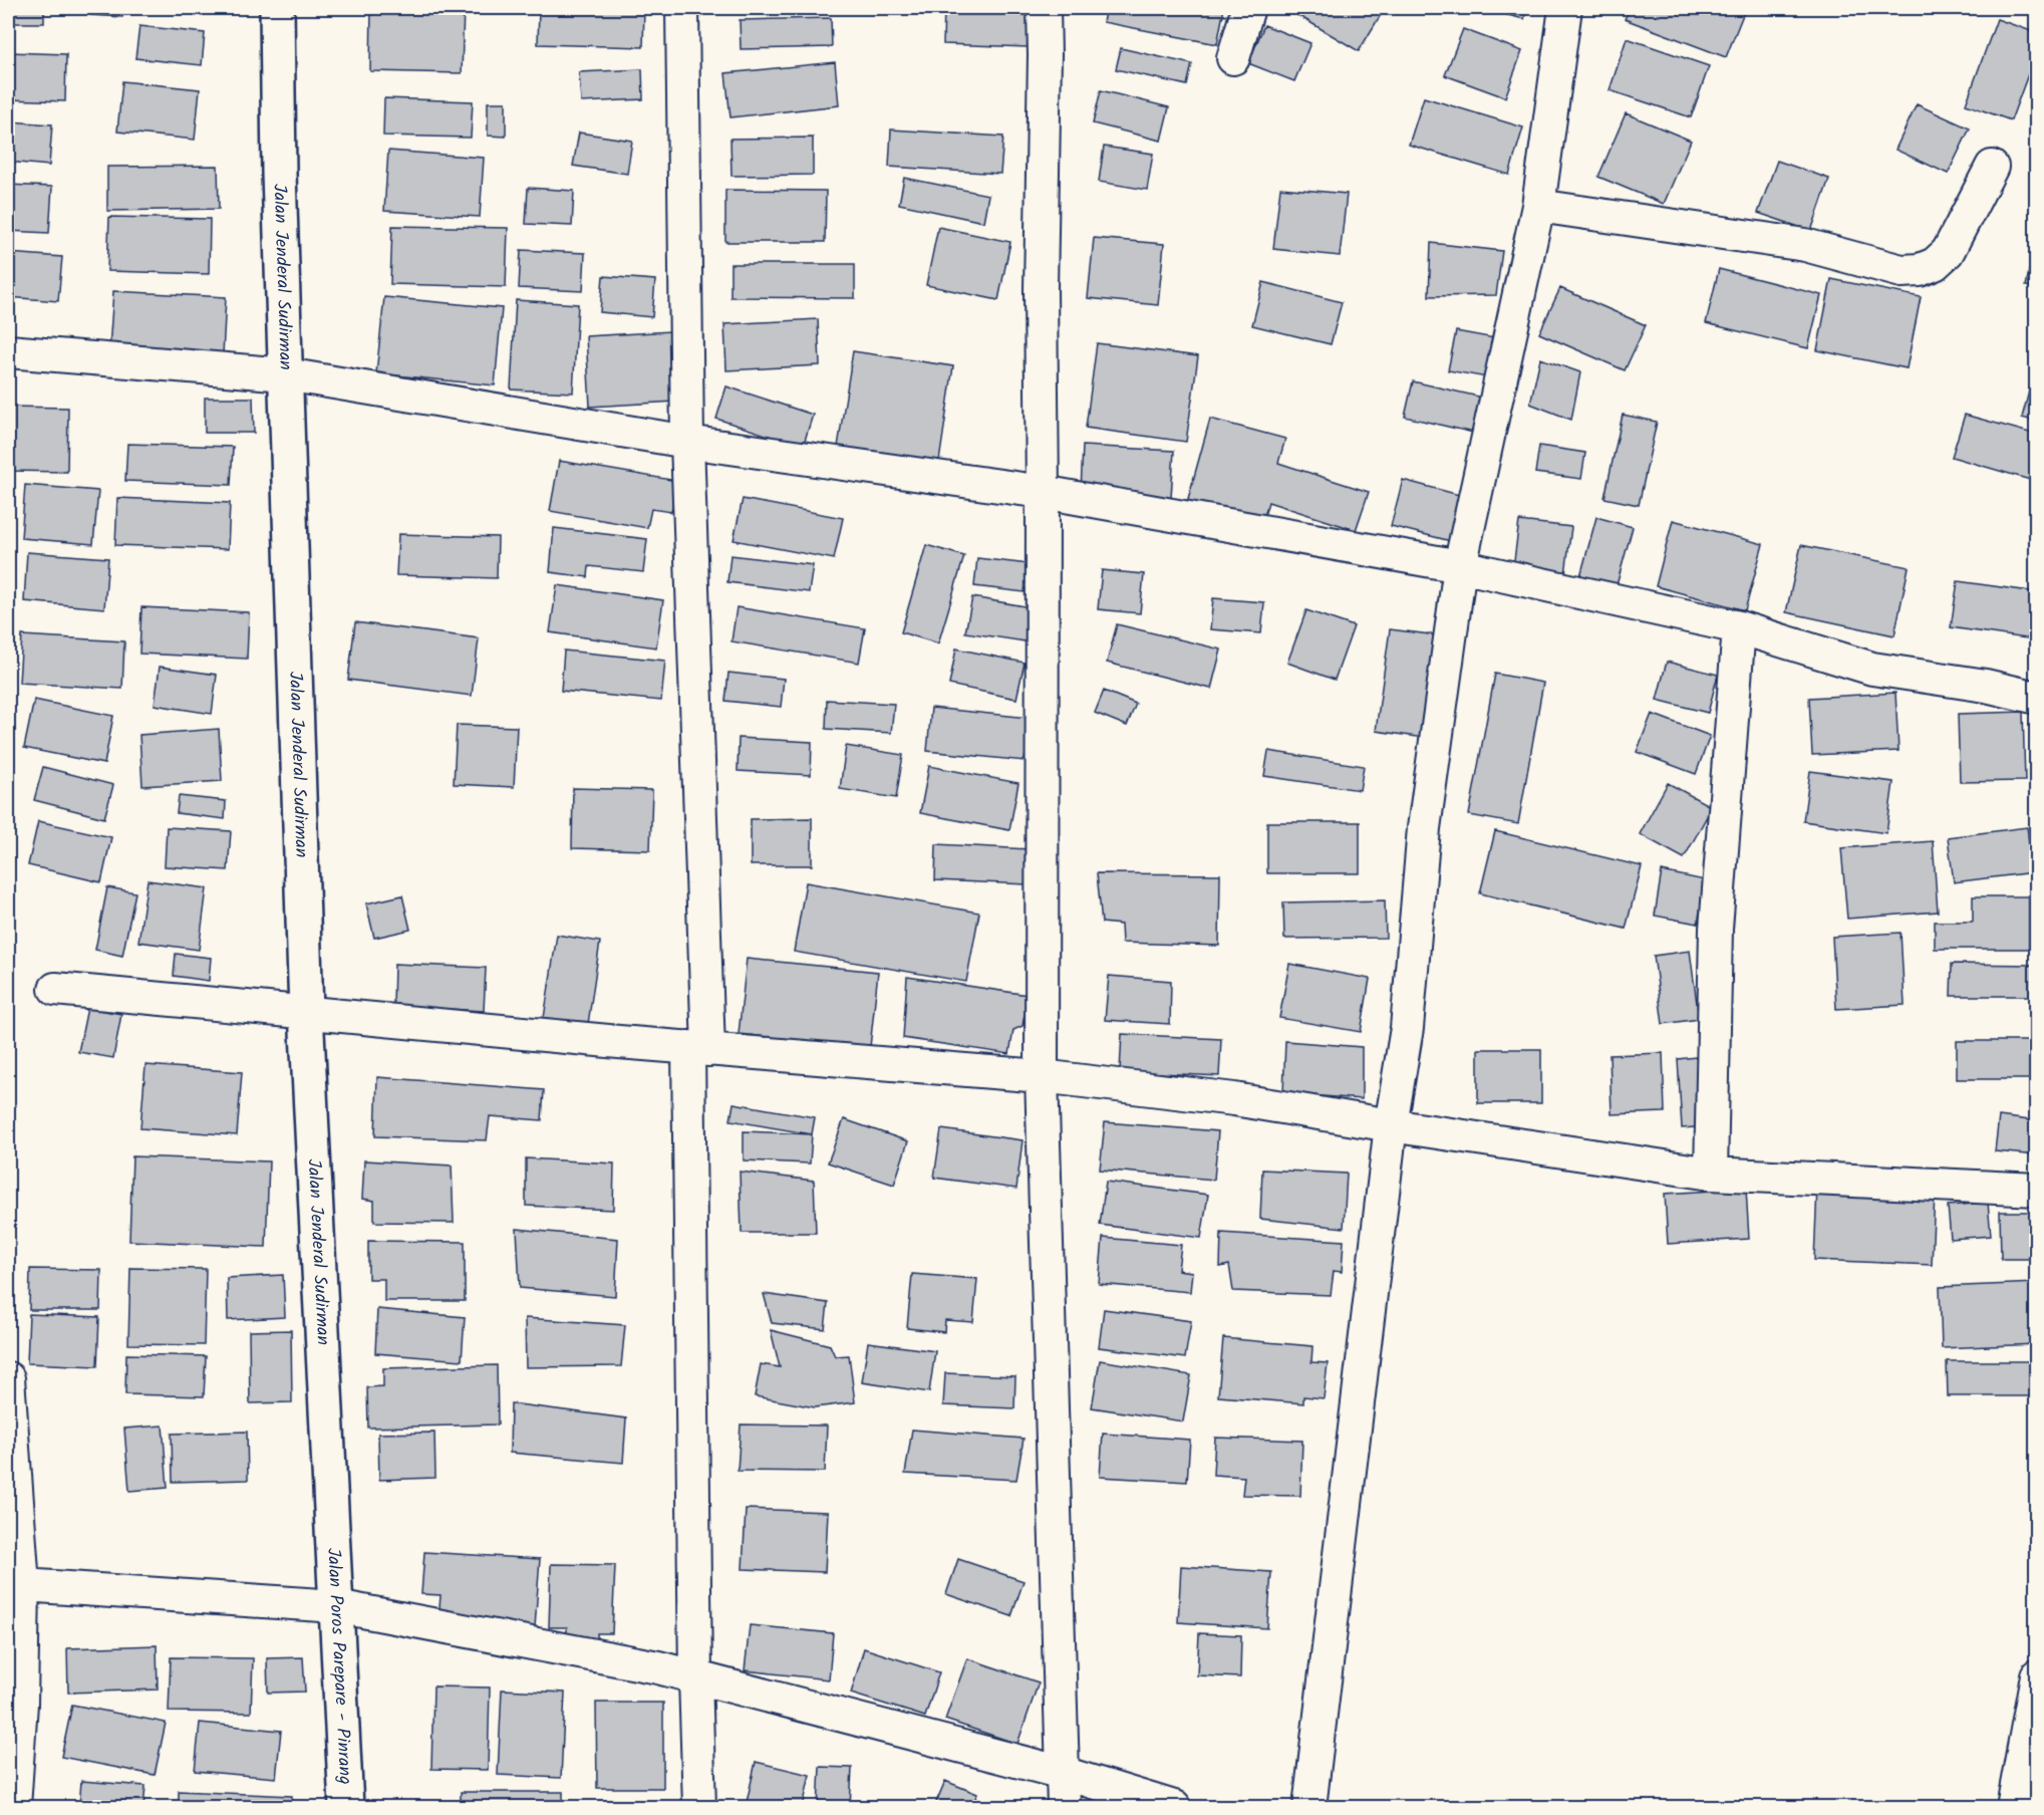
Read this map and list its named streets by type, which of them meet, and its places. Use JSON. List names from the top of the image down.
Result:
{
  "streets": {
    "highway": ["Jalan Jenderal Sudirman", "Jalan Poros Parepare - Pinrang"]
  },
  "crossings": [
    ["Jalan Jenderal Sudirman", "Jalan Poros Parepare - Pinrang"]
  ]
}
